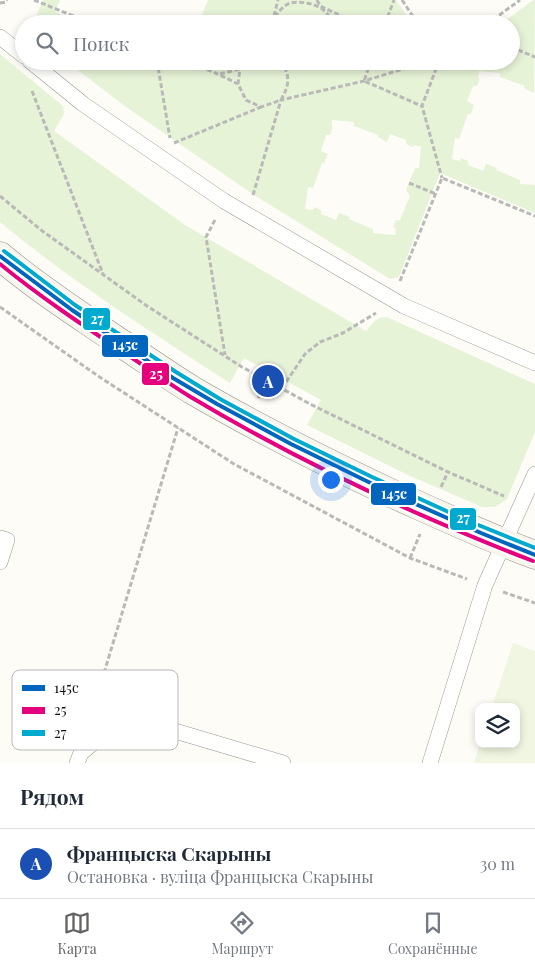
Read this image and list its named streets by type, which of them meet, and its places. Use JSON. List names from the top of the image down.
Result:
{
  "lines": ["transit line 27", "transit line 145с", "transit line 25"],
  "legend": ["145с", "25", "27"],
  "page": {
    "search": "Поиск",
    "pins": "A",
    "heading": "Рядом",
    "list": [
      {
        "mark": "A",
        "name": "Францыска Скарыны",
        "note": "Остановка · вуліца Францыска Скарыны",
        "value": "30 m"
      }
    ],
    "nav": ["Карта", "Маршрут", "Сохранённые"]
  }
}
